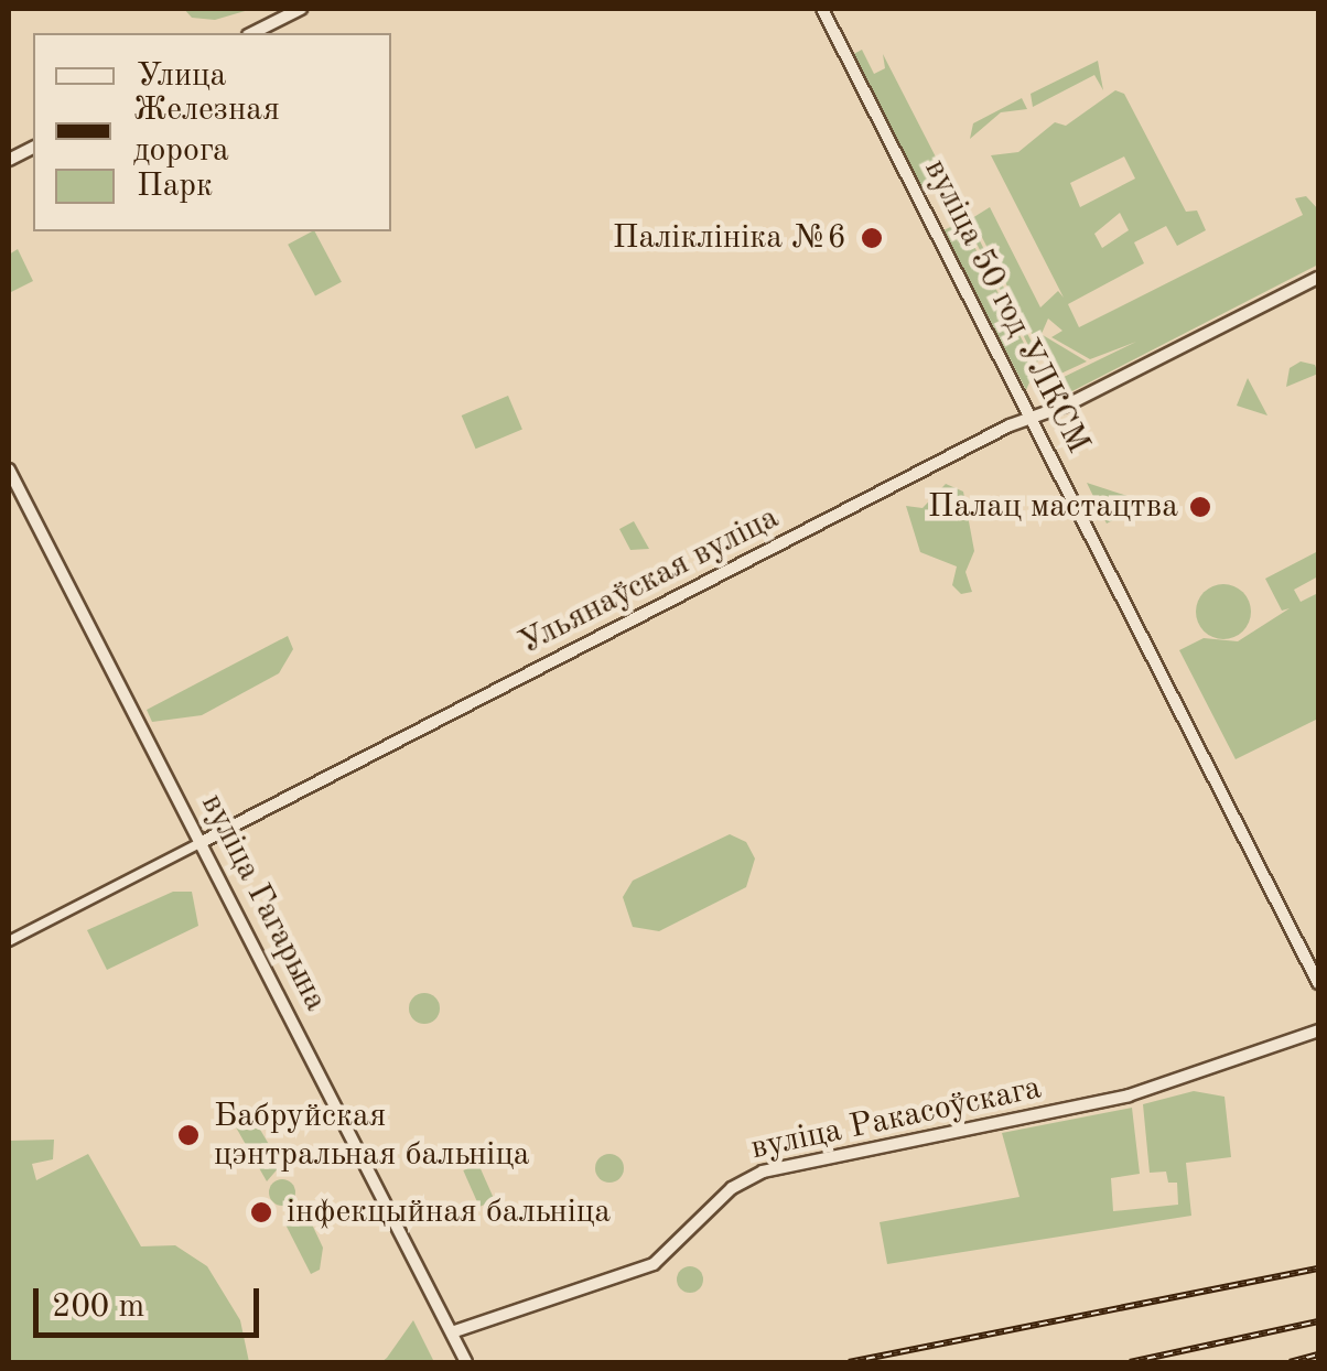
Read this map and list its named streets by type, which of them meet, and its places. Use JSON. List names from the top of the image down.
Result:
{
  "streets": {
    "main road": [
      "вуліца 50 год УЛКСМ",
      "Ульянаўская вуліца",
      "вуліца Гагарына",
      "вуліца Ракасоўскага"
    ]
  },
  "crossings": [
    ["вуліца 50 год УЛКСМ", "Ульянаўская вуліца"],
    ["Ульянаўская вуліца", "вуліца Гагарына"],
    ["вуліца Гагарына", "вуліца Ракасоўскага"]
  ],
  "places": [
    "Паліклініка №6",
    "Палац мастацтва",
    "Бабруйская цэнтральная бальніца",
    "інфекцыйная бальніца"
  ],
  "legend": ["Улица", "Железная дорога", "Парк"],
  "scale_bar": "200 m"
}
